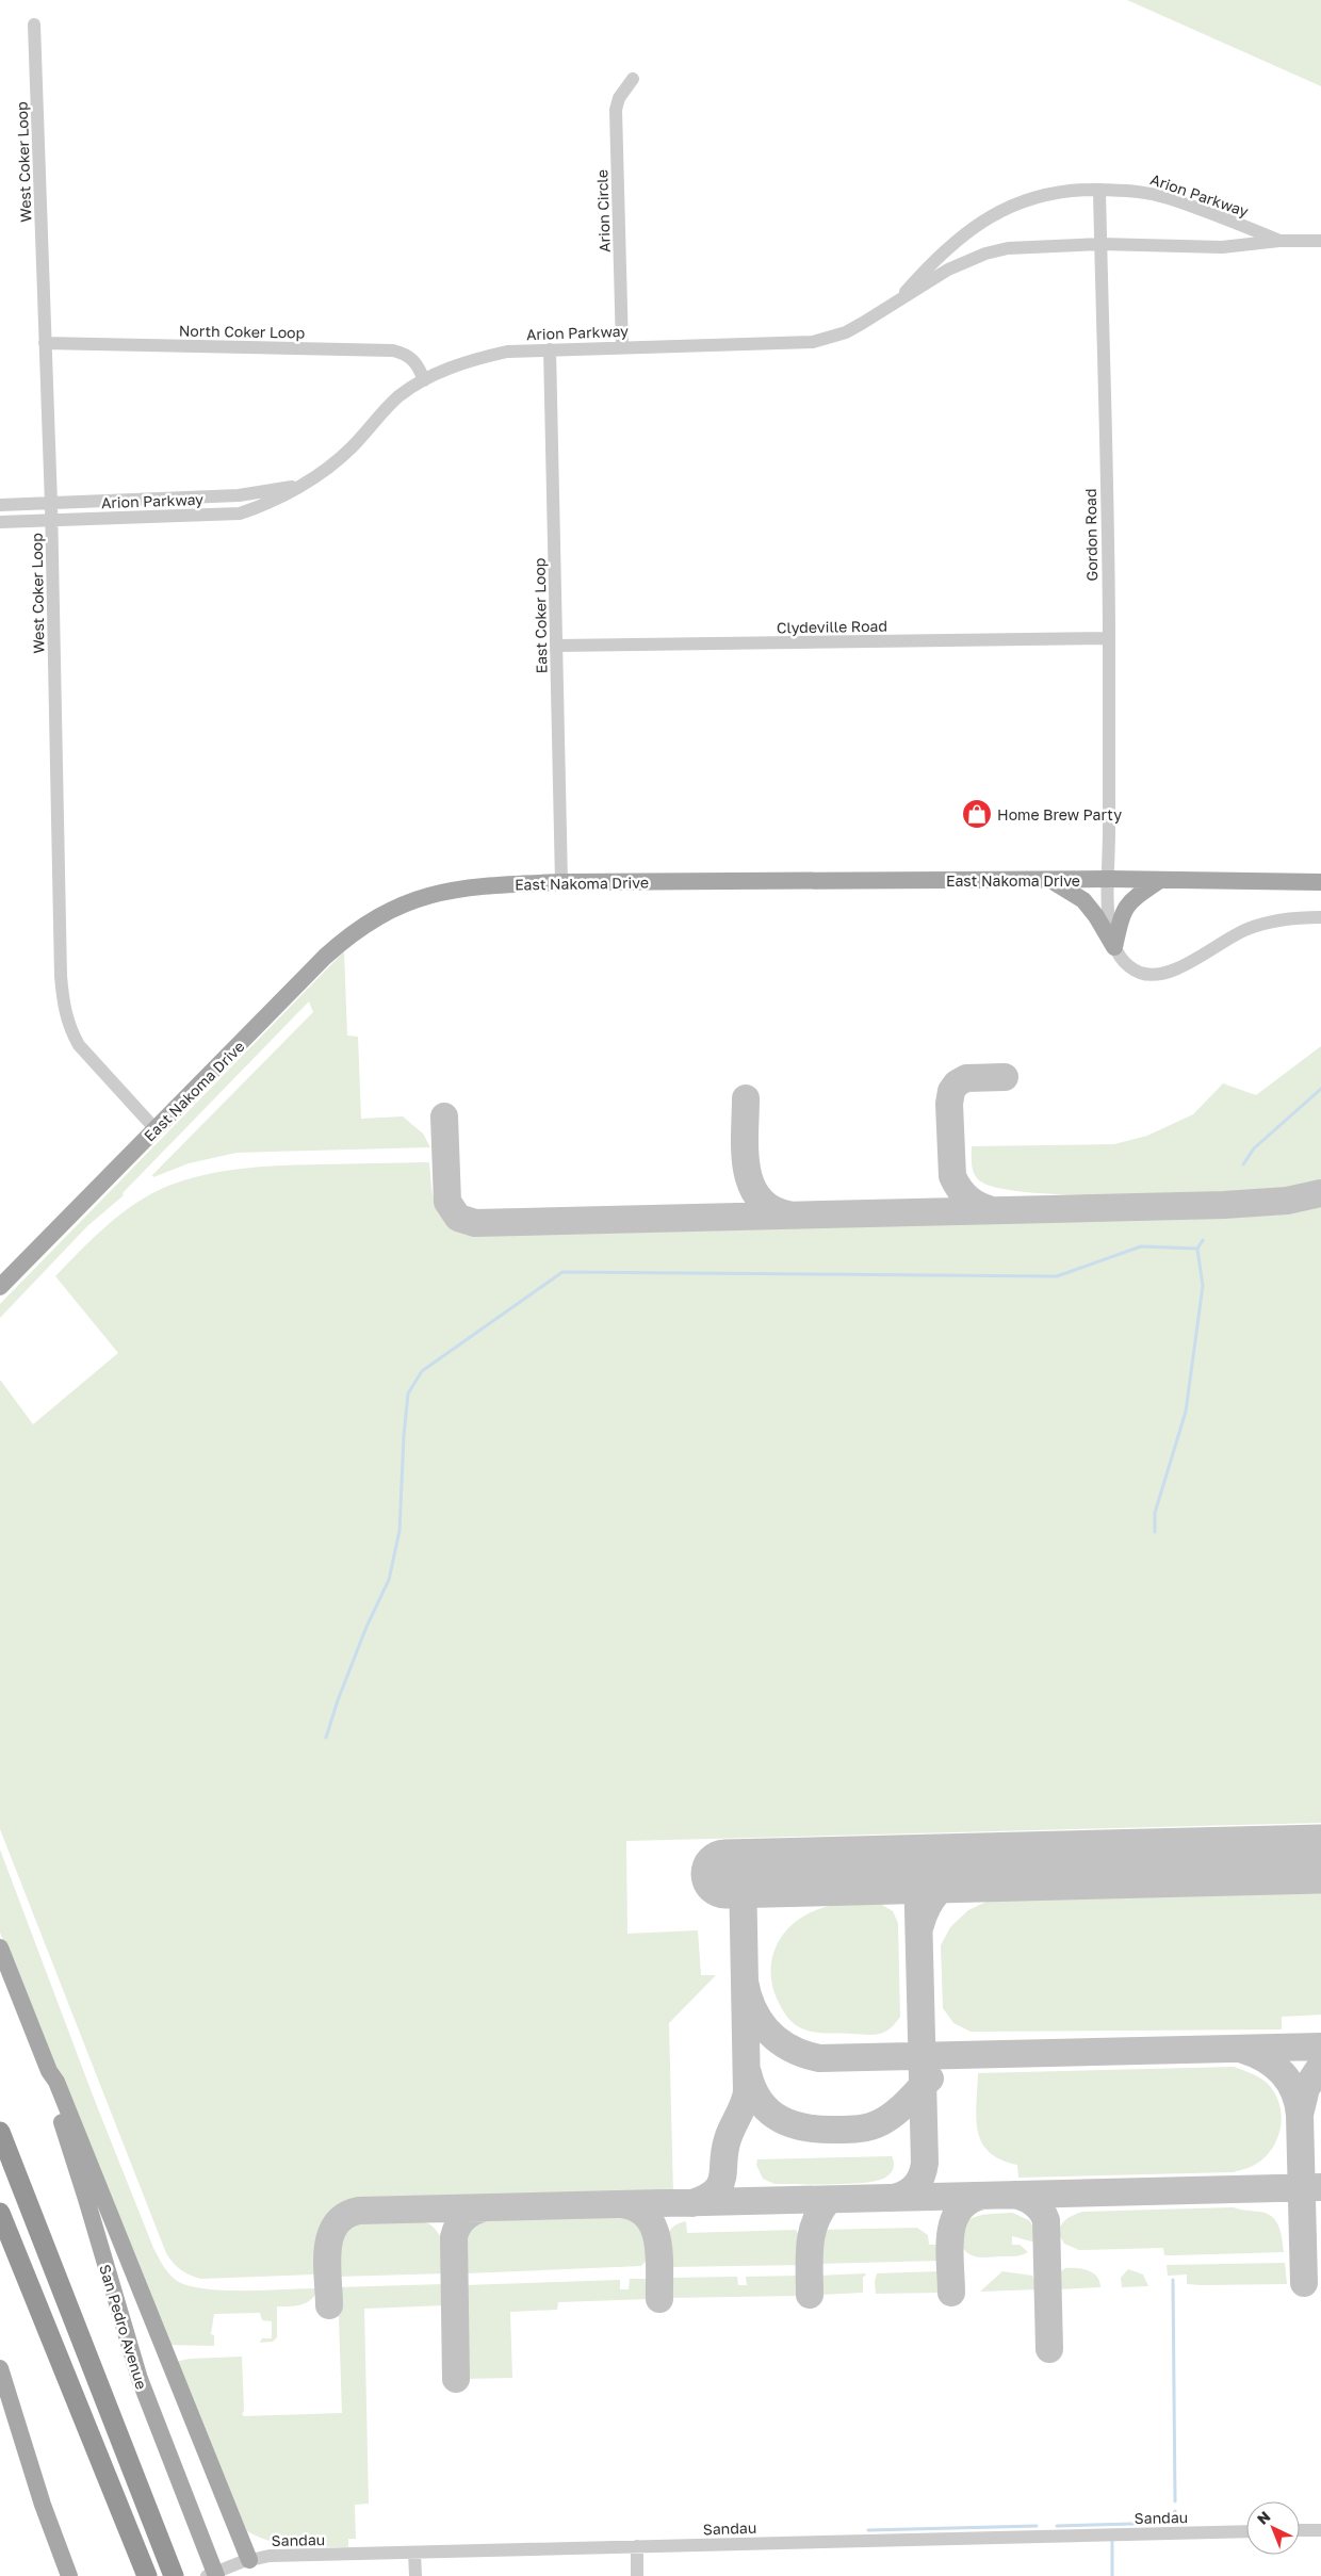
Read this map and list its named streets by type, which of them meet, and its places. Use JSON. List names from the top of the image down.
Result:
{
  "streets": {
    "main road": ["East Nakoma Drive", "San Pedro Avenue"],
    "street": [
      "West Coker Loop",
      "Arion Parkway",
      "Arion Circle",
      "North Coker Loop",
      "Gordon Road",
      "East Coker Loop",
      "Clydeville Road",
      "Sandau"
    ]
  },
  "crossings": [
    ["West Coker Loop", "Arion Parkway"],
    ["West Coker Loop", "North Coker Loop"],
    ["West Coker Loop", "East Nakoma Drive"],
    ["Arion Parkway", "Arion Circle"],
    ["Arion Parkway", "North Coker Loop"],
    ["Arion Parkway", "Gordon Road"],
    ["Arion Parkway", "East Coker Loop"],
    ["Gordon Road", "Clydeville Road"],
    ["Gordon Road", "East Nakoma Drive"],
    ["East Coker Loop", "Clydeville Road"],
    ["East Coker Loop", "East Nakoma Drive"],
    ["San Pedro Avenue", "Sandau"]
  ],
  "places": {
    "shop": ["Home Brew Party"]
  },
  "north": "top left"
}
